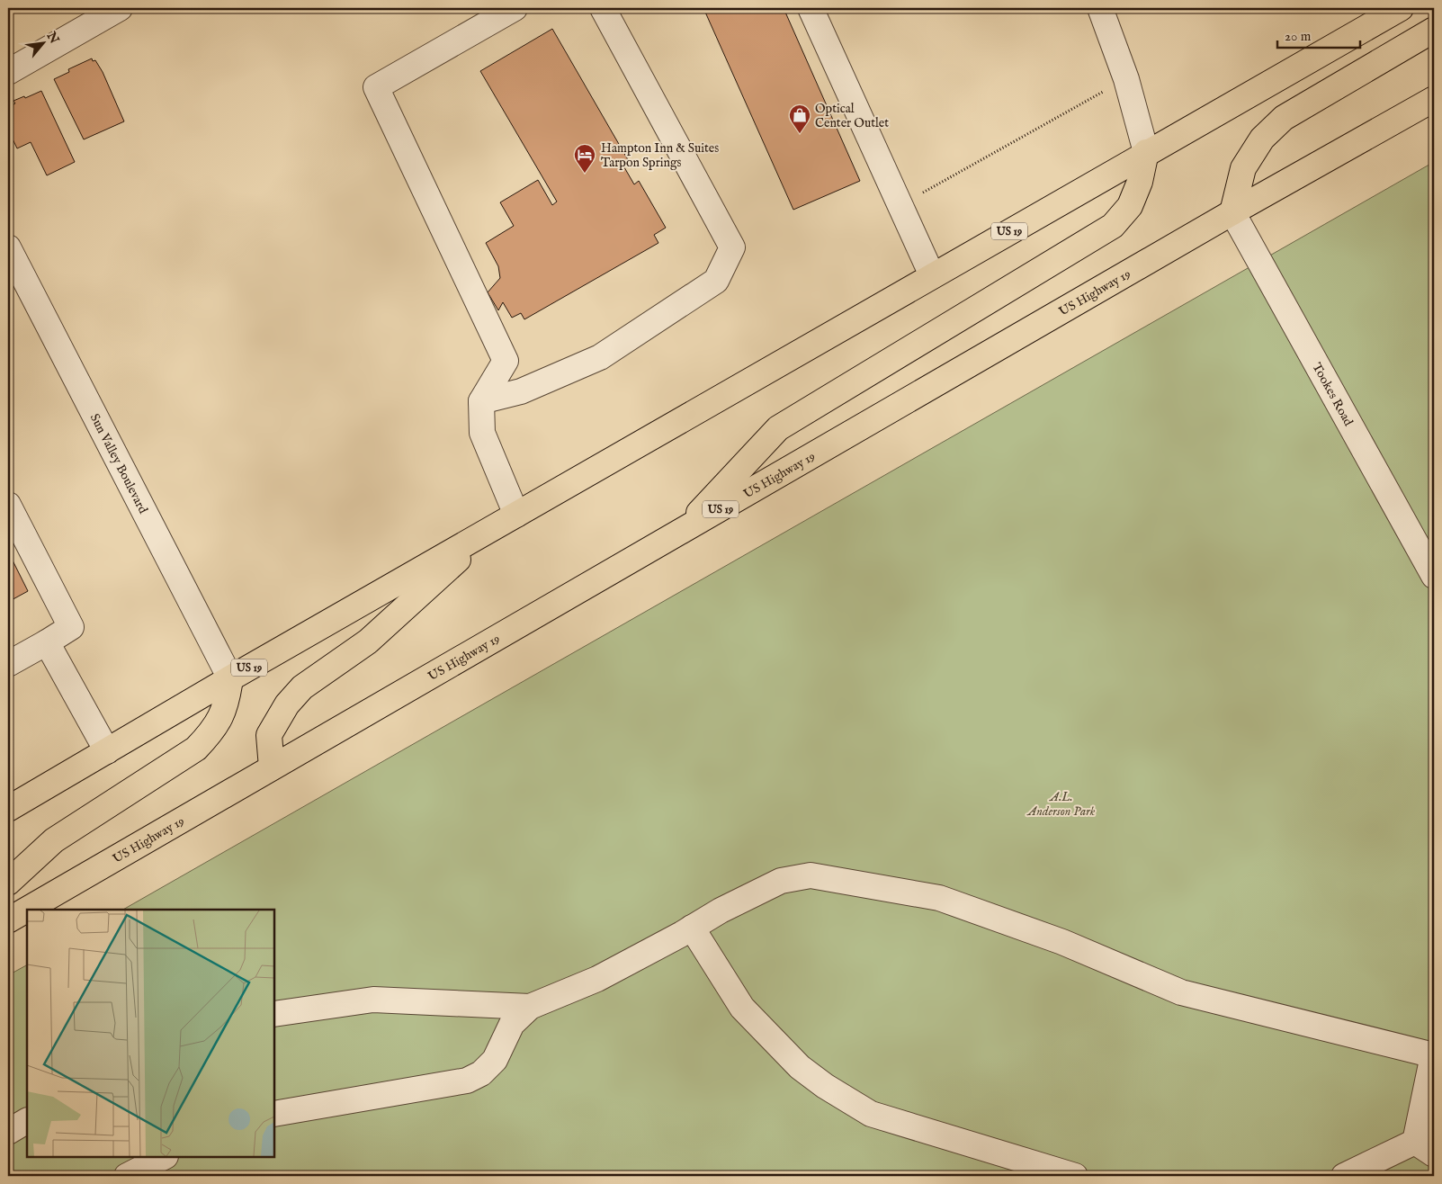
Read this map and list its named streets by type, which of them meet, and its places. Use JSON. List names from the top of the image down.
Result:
{
  "streets": {
    "highway": ["US 19", "US Highway 19"],
    "street": ["Tookes Road", "Sun Valley Boulevard"]
  },
  "crossings": [
    ["US 19", "Sun Valley Boulevard"],
    ["US Highway 19", "Tookes Road"]
  ],
  "parks": ["A.L. Anderson Park"],
  "places": {
    "shop": ["Optical Center Outlet"],
    "hotel": ["Hampton Inn & Suites Tarpon Springs"]
  },
  "scale_bar": "20 m",
  "north": "top right"
}
